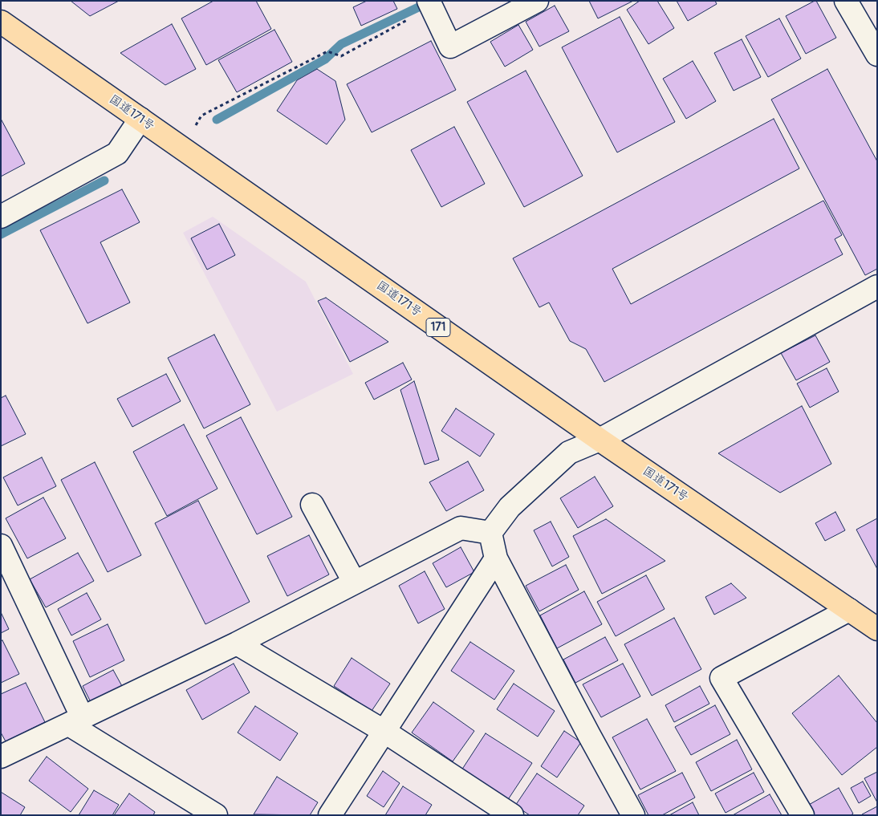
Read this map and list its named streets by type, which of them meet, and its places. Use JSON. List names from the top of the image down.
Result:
{
  "streets": {
    "highway": ["国道171号", "171"]
  }
}
